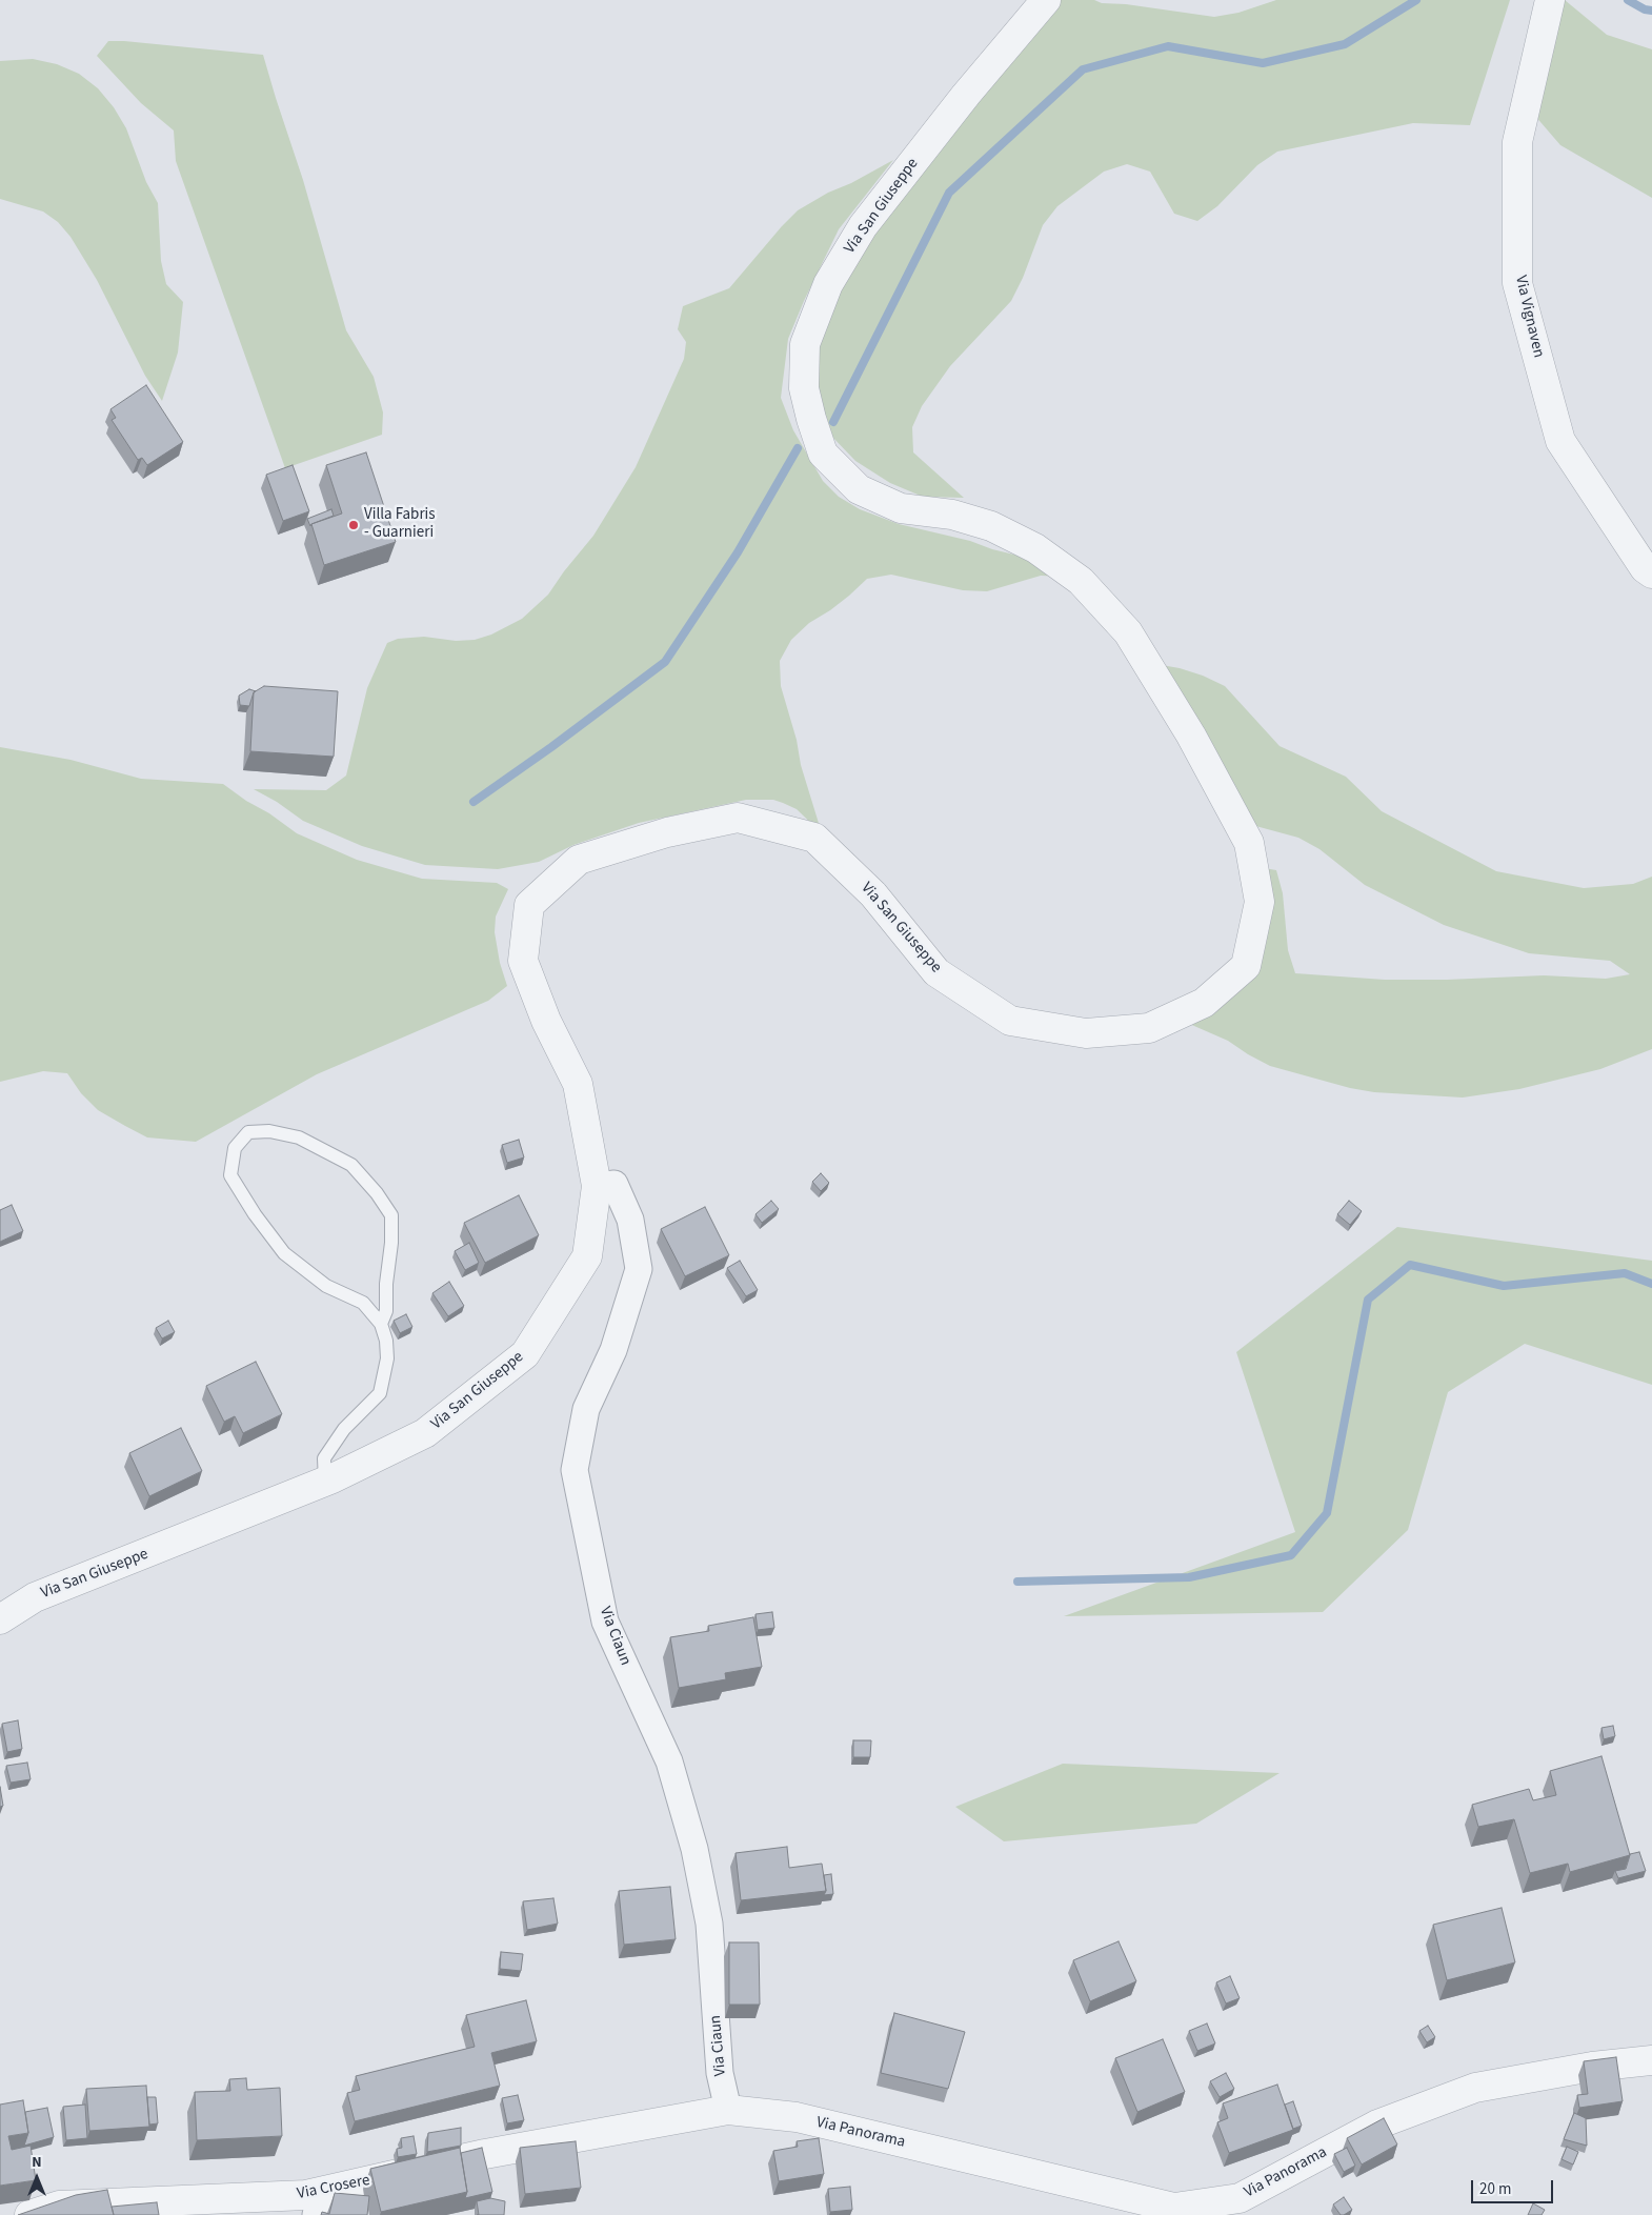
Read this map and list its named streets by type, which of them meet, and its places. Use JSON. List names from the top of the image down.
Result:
{
  "streets": {
    "street": [
      "Via San Giuseppe",
      "Via Vignaven",
      "Via Ciaun",
      "Via Panorama",
      "Via Crosere"
    ]
  },
  "crossings": [
    ["Via San Giuseppe", "Via Ciaun"],
    ["Via Ciaun", "Via Panorama"],
    ["Via Ciaun", "Via Crosere"],
    ["Via Panorama", "Via Crosere"]
  ],
  "places": ["Villa Fabris - Guarnieri"],
  "scale_bar": "20 m",
  "north": "top"
}
